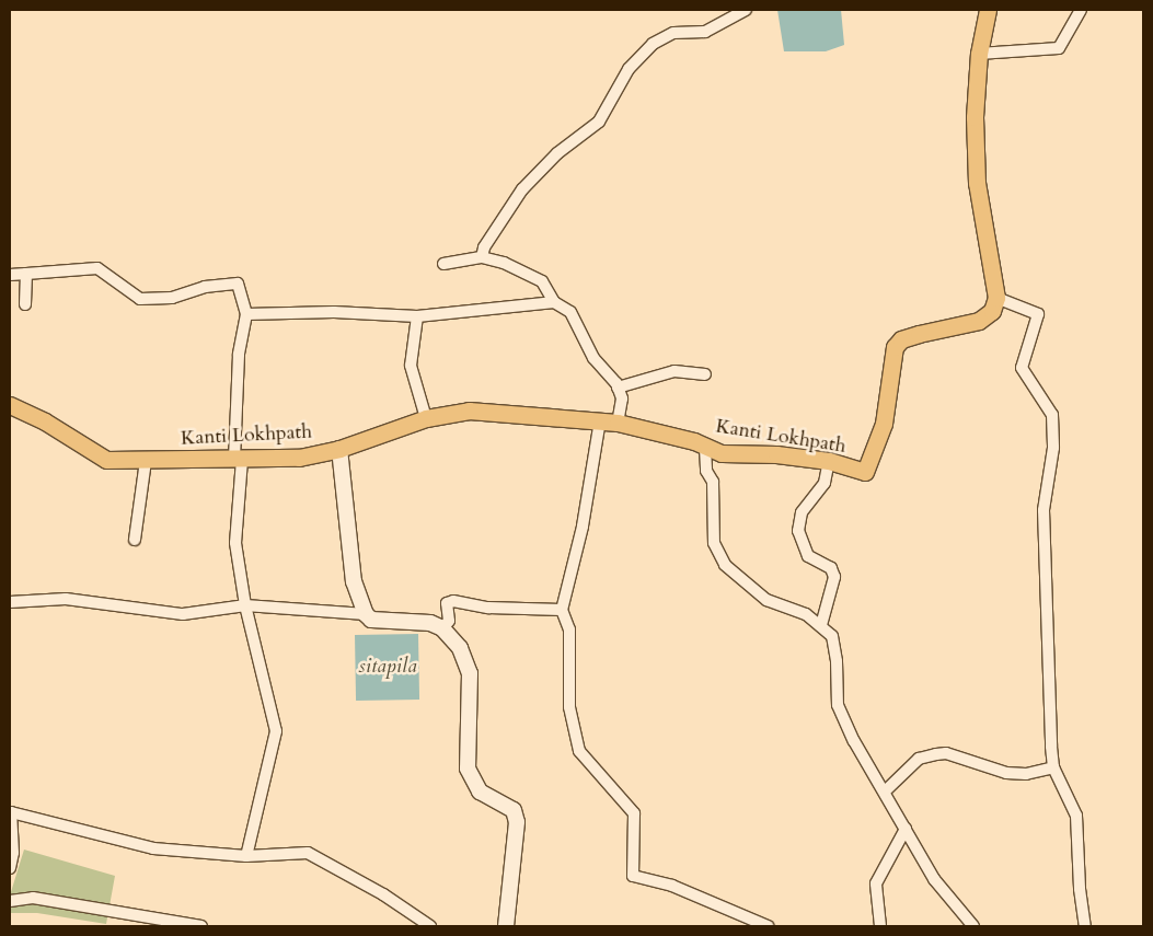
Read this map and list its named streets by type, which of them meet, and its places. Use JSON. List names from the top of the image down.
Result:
{
  "streets": {
    "main road": ["Kanti Lokhpath"]
  },
  "water": ["sitapila"]
}
